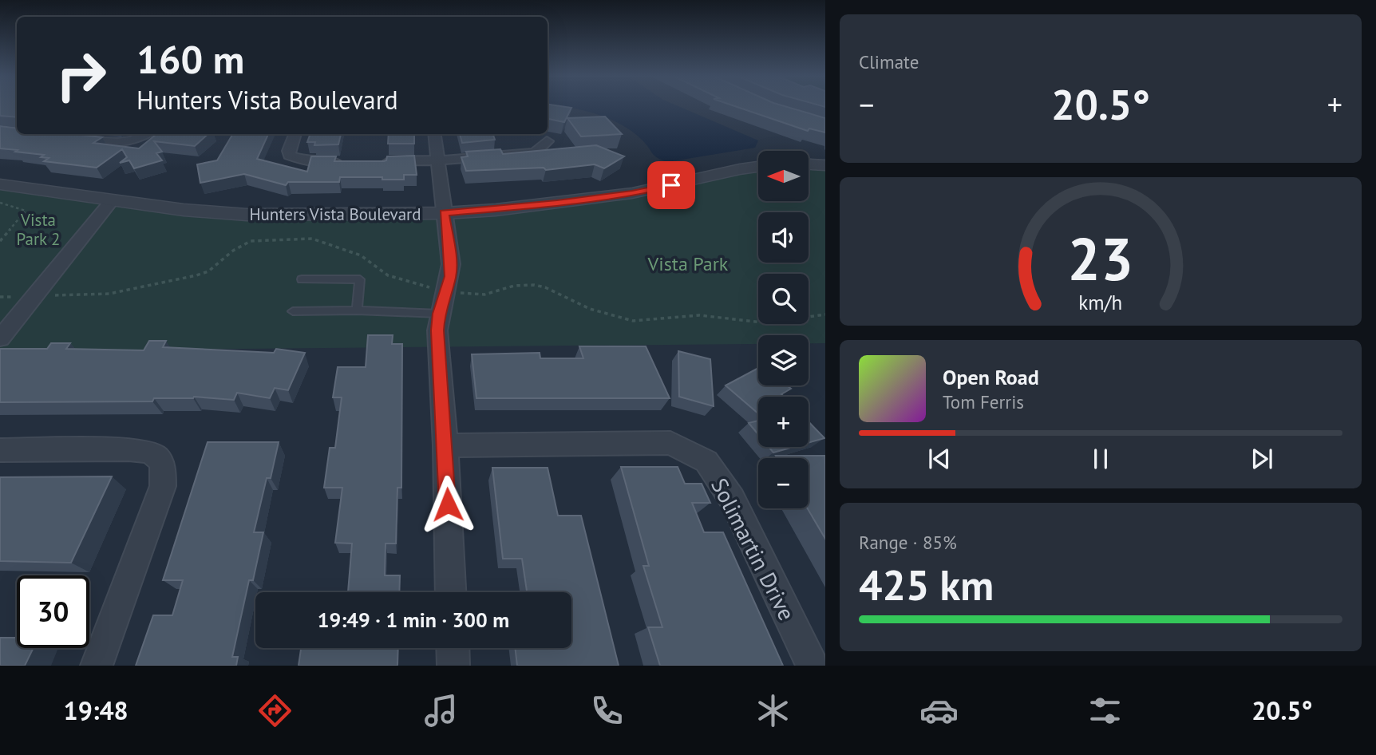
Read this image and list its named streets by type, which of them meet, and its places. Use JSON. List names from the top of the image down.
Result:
{
  "streets": {
    "street": ["Hunters Vista Boulevard", "Solimartin Drive"]
  },
  "parks": ["Vista Park 2", "Vista Park"],
  "north": "left",
  "page": {
    "tile": [
      "Climate",
      ["Range · 85%", "425 km"]
    ],
    "turn": ["160 m", "Hunters Vista Boulevard"],
    "heat": ["−", "20.5°", "+"],
    "map_buttons": ["+", "−"],
    "song": ["Open Road", "Tom Ferris"],
    "limit": "30",
    "trip": "19:49 · 1 min · 300 m",
    "tabs": ["19:48", "20.5°"],
    "gauge": ["23", "km/h"]
  }
}
